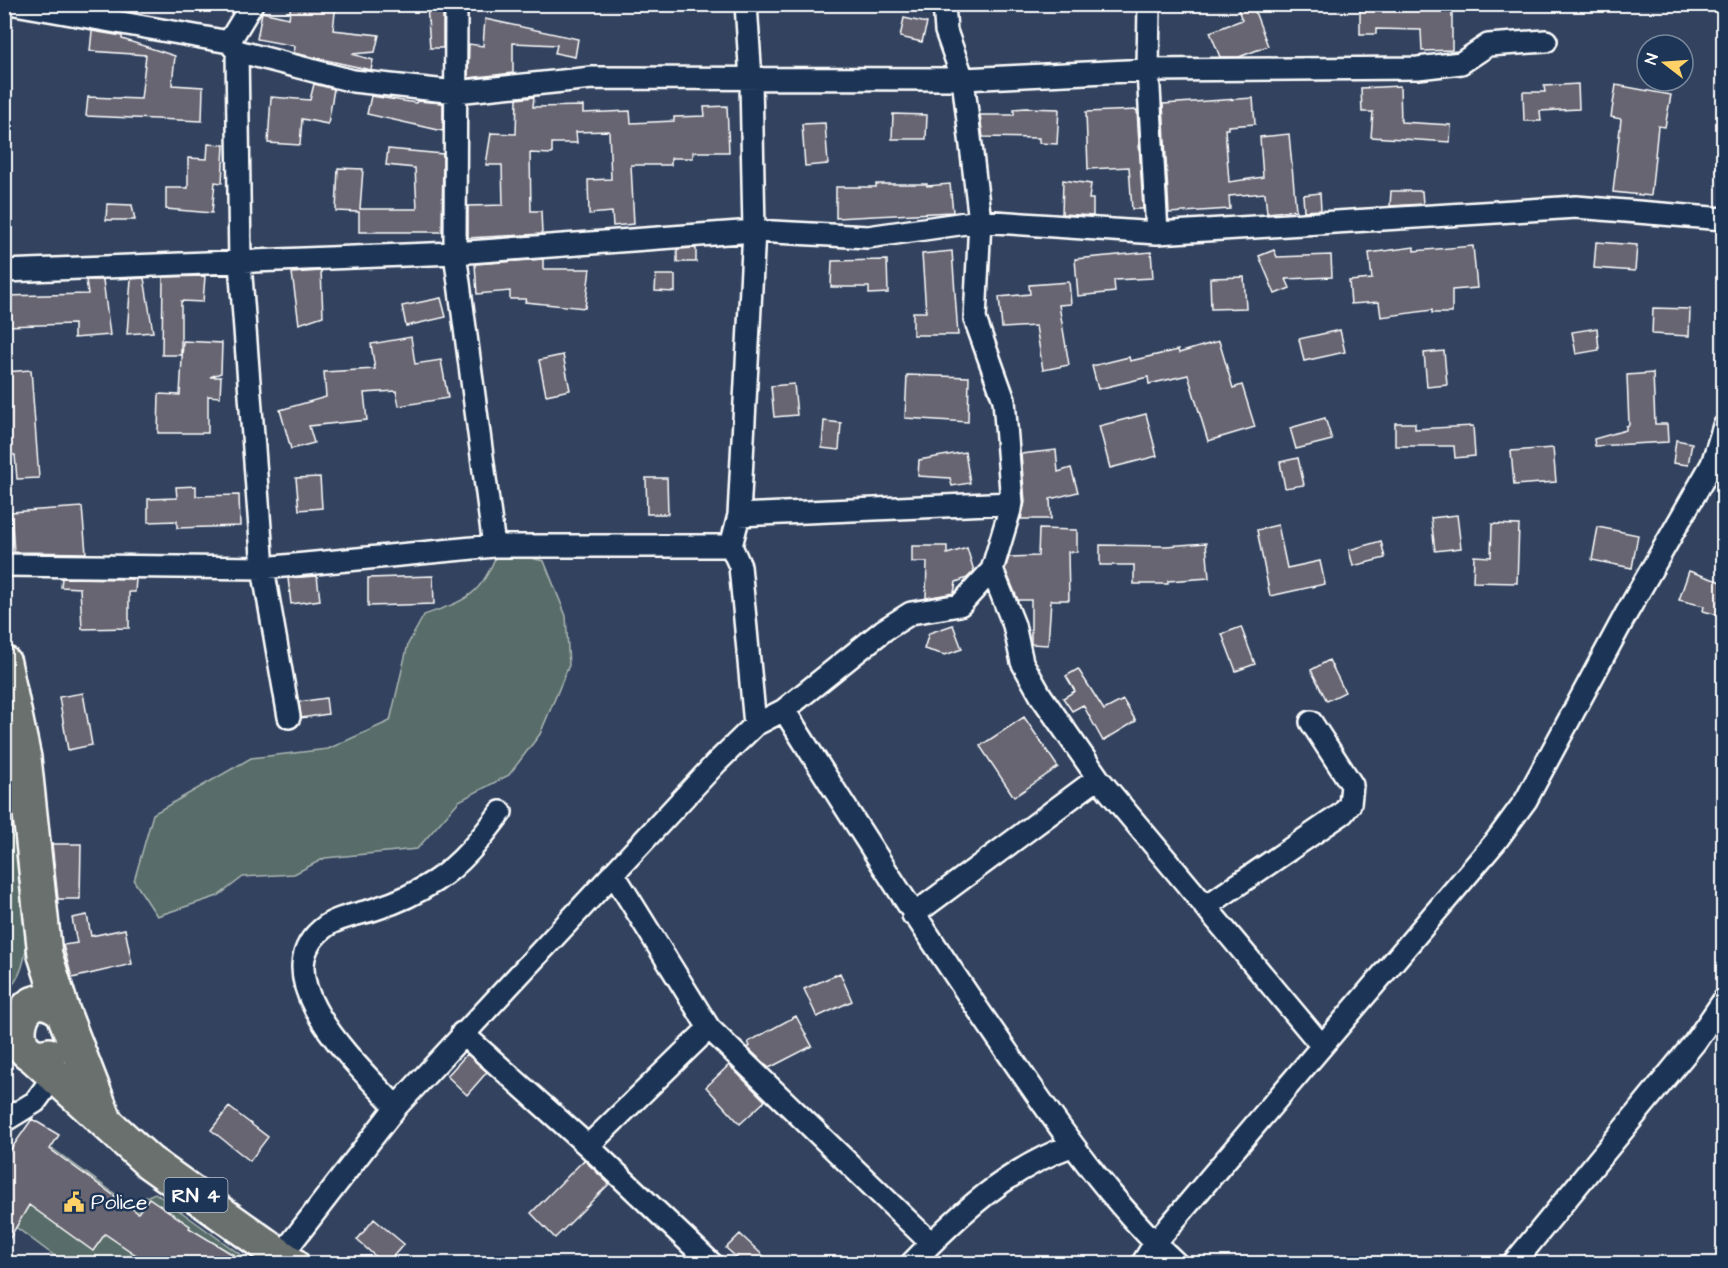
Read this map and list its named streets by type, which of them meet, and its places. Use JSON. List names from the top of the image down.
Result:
{
  "streets": {
    "highway": ["RN 4"]
  },
  "places": {
    "public building": ["Police"]
  },
  "north": "left"
}
